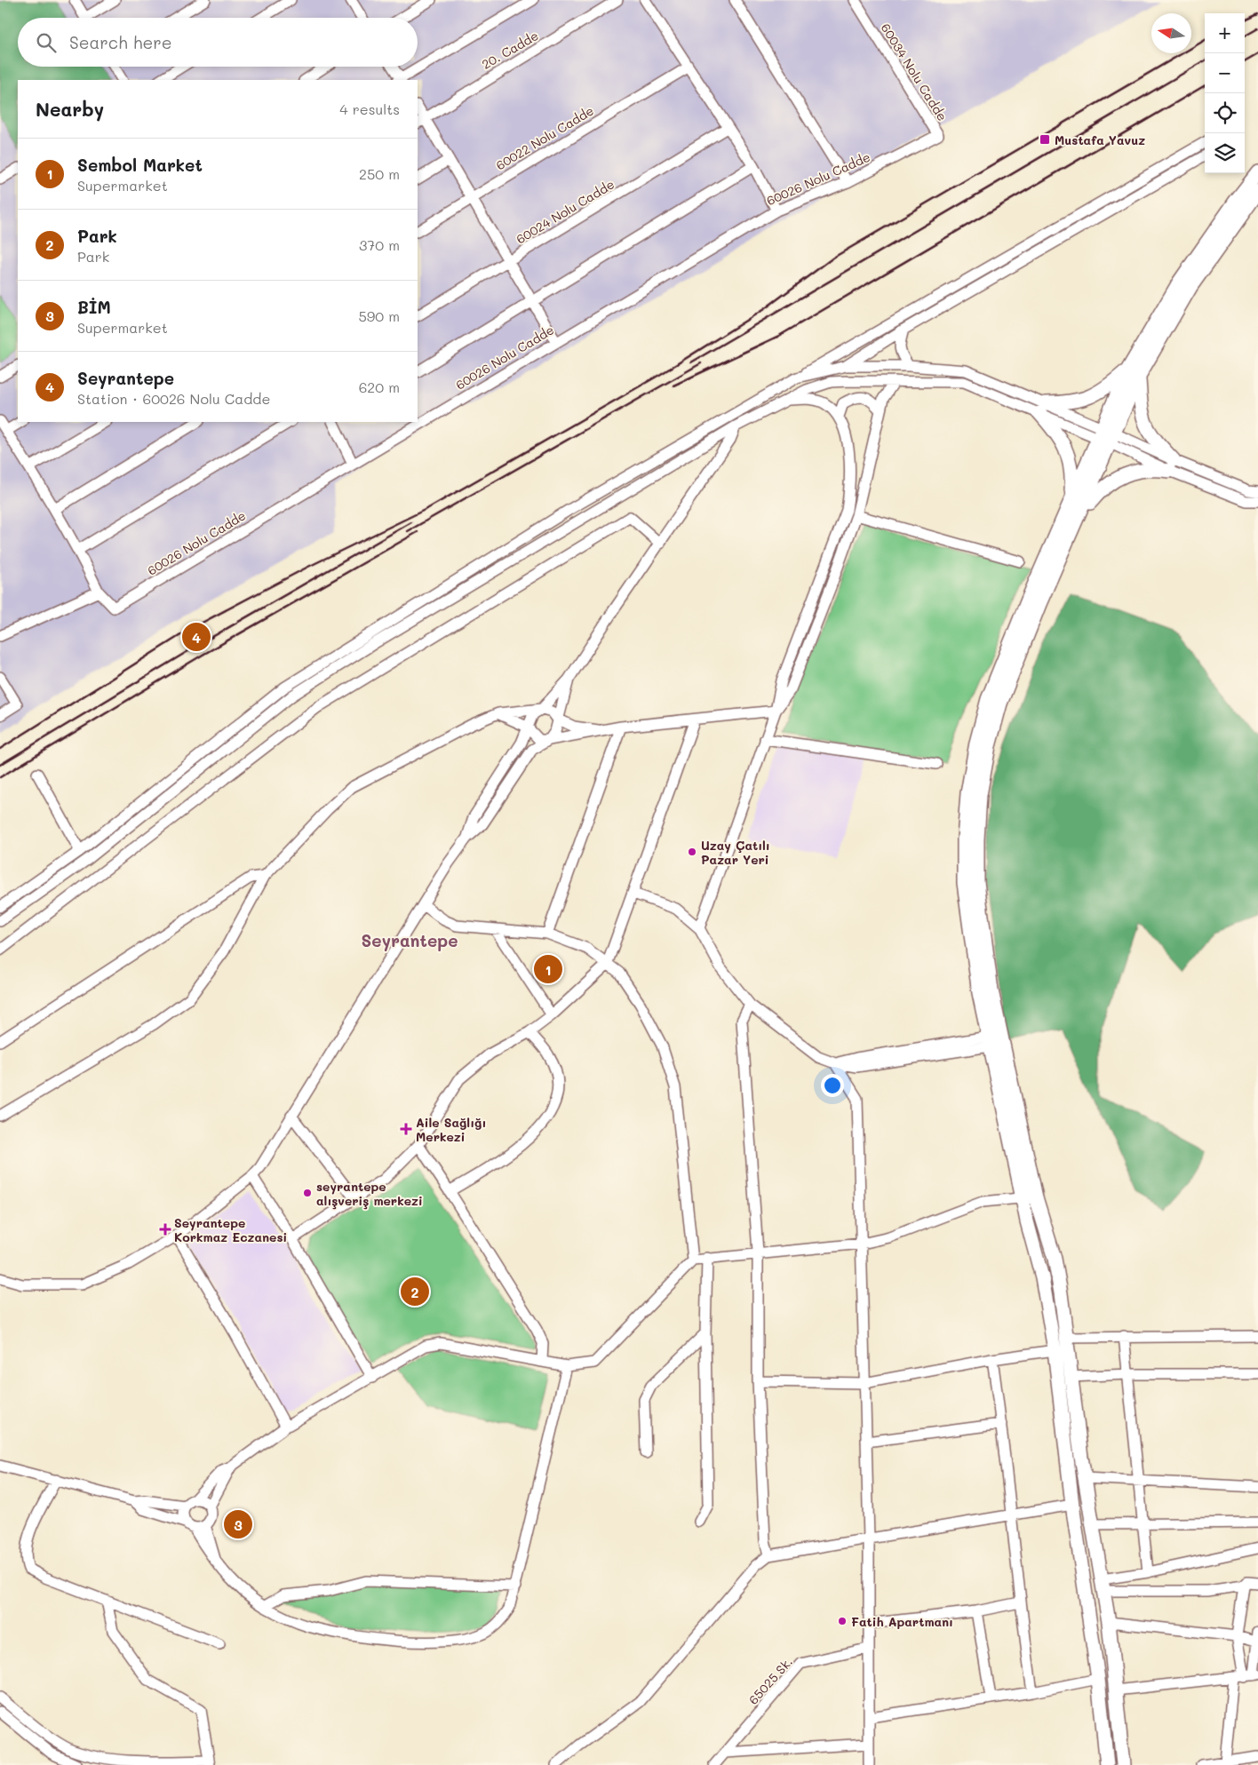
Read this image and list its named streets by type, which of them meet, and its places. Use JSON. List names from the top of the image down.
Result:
{
  "streets": {
    "street": [
      "20. Cadde",
      "60034 Nolu Cadde",
      "60022 Nolu Cadde",
      "60026 Nolu Cadde",
      "60024 Nolu Cadde",
      "65025 Sk."
    ]
  },
  "crossings": [
    ["60034 Nolu Cadde", "60026 Nolu Cadde"]
  ],
  "districts": ["Seyrantepe"],
  "places": {
    "transit": ["Mustafa Yavuz"],
    "other": ["Uzay Çatılı Pazar Yeri", "seyrantepe alışveriş merkezi", "Fatih Apartmanı"],
    "health": ["Aile Sağlığı Merkezi", "Seyrantepe Korkmaz Eczanesi"]
  },
  "north": "left",
  "page": {
    "map_buttons": ["+", "−"],
    "search": "Search here",
    "heading": ["Nearby", "4 results"],
    "list": [
      {
        "mark": "1",
        "name": "Sembol Market",
        "note": "Supermarket",
        "value": "250 m"
      },
      {
        "mark": "2",
        "name": "Park",
        "note": "Park",
        "value": "370 m"
      },
      {
        "mark": "3",
        "name": "BİM",
        "note": "Supermarket",
        "value": "590 m"
      },
      {
        "mark": "4",
        "name": "Seyrantepe",
        "note": "Station · 60026 Nolu Cadde",
        "value": "620 m"
      }
    ],
    "pins": [
      "4",
      "1",
      "2",
      "3"
    ]
  }
}
